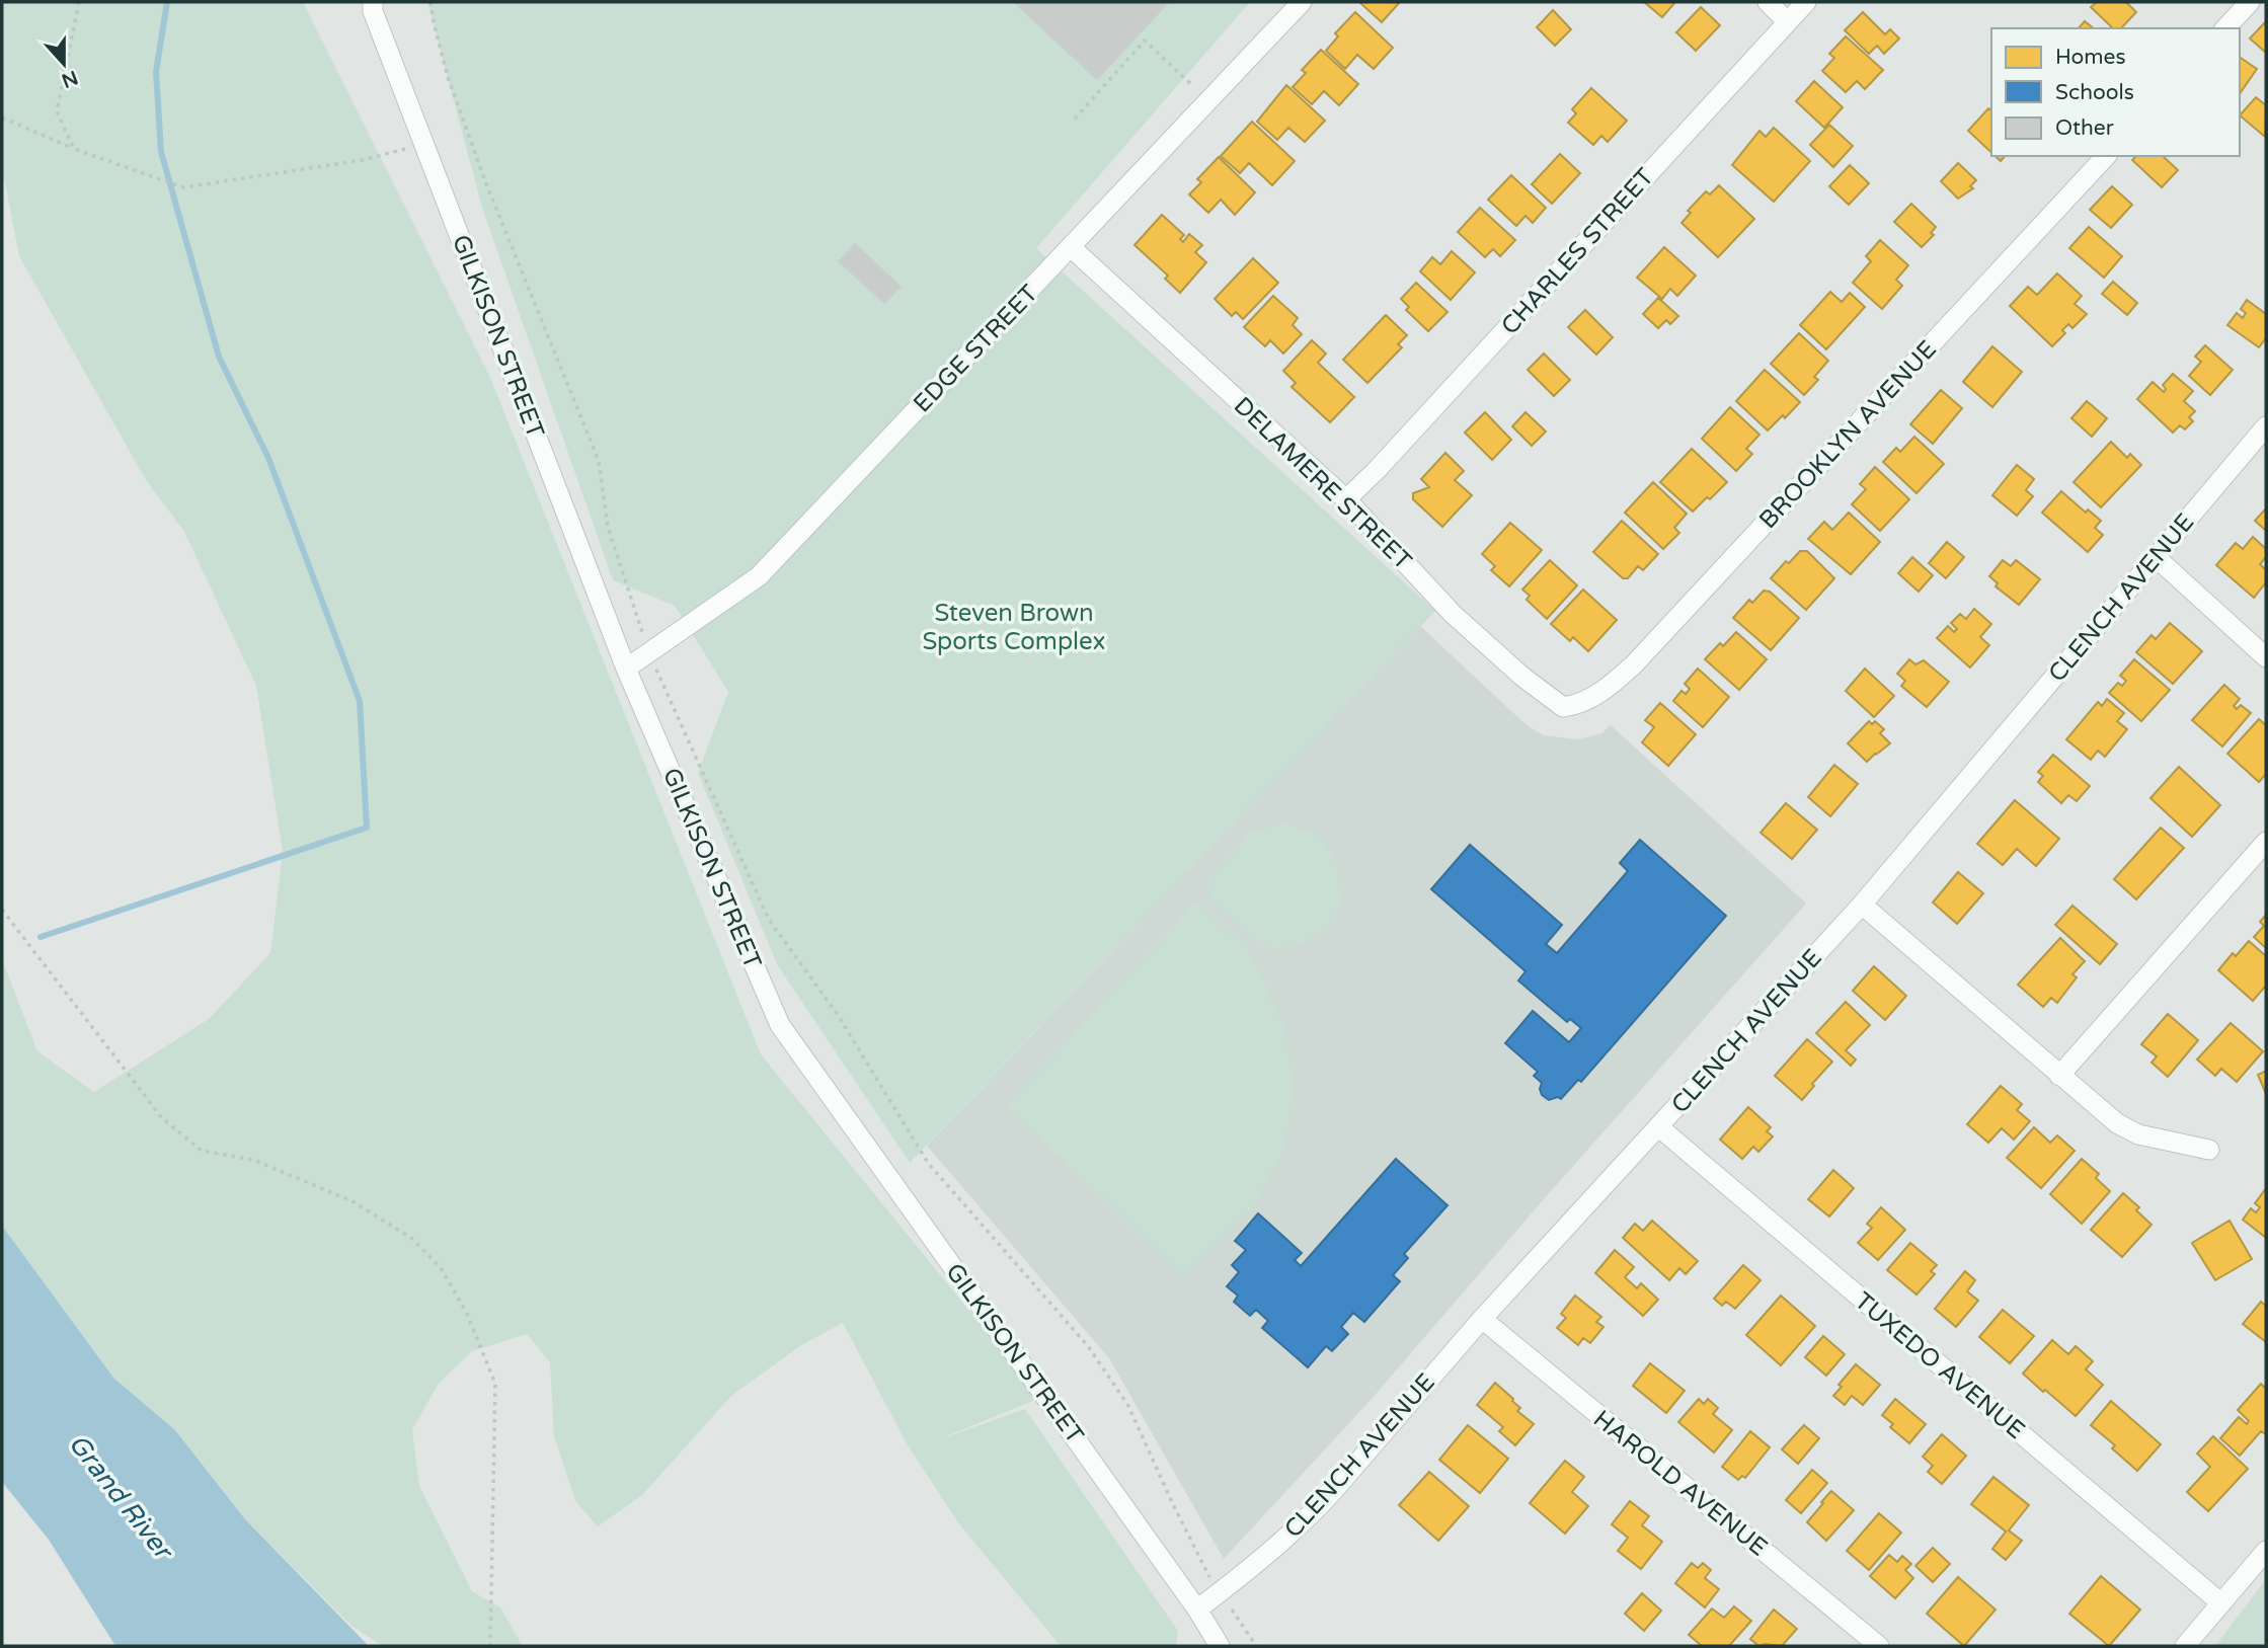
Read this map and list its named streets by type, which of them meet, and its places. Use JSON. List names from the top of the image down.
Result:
{
  "streets": {
    "street": [
      "CHARLES STREET",
      "GILKISON STREET",
      "EDGE STREET",
      "BROOKLYN AVENUE",
      "DELAMERE STREET",
      "CLENCH AVENUE",
      "TUXEDO AVENUE",
      "HAROLD AVENUE"
    ]
  },
  "crossings": [
    ["CHARLES STREET", "DELAMERE STREET"],
    ["GILKISON STREET", "EDGE STREET"],
    ["GILKISON STREET", "CLENCH AVENUE"],
    ["EDGE STREET", "DELAMERE STREET"],
    ["BROOKLYN AVENUE", "DELAMERE STREET"],
    ["CLENCH AVENUE", "TUXEDO AVENUE"],
    ["CLENCH AVENUE", "HAROLD AVENUE"]
  ],
  "water": ["Grand River"],
  "parks": ["Steven Brown Sports Complex"],
  "legend": ["Homes", "Schools", "Other"],
  "north": "bottom"
}
